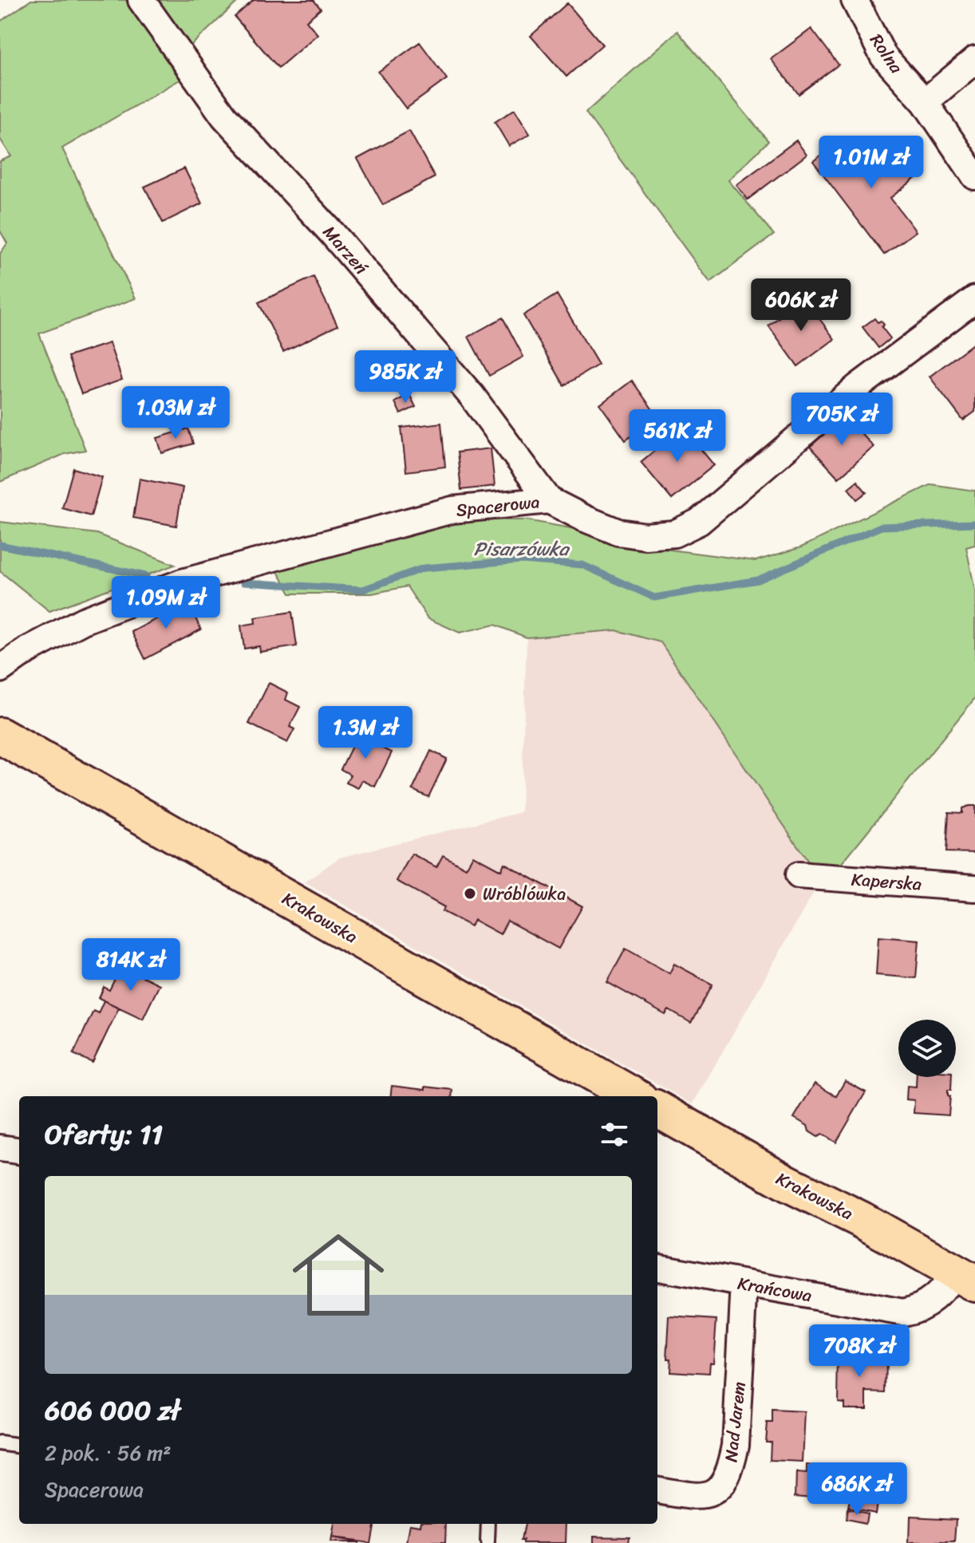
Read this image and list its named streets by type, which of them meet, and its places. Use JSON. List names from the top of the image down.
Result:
{
  "streets": {
    "main road": ["Krakowska"],
    "street": [
      "Rolna",
      "Marzeń",
      "Spacerowa",
      "Kaperska",
      "Krańcowa",
      "Nad Jarem"
    ]
  },
  "crossings": [
    ["Marzeń", "Spacerowa"],
    ["Krakowska", "Krańcowa"],
    ["Krańcowa", "Nad Jarem"]
  ],
  "water": ["Pisarzówka"],
  "places": ["Wróblówka"],
  "page": {
    "price": [
      "1.01M zł",
      "606K zł",
      "985K zł",
      "1.03M zł",
      "705K zł",
      "561K zł",
      "1.09M zł",
      "1.3M zł",
      "814K zł",
      "708K zł",
      "686K zł"
    ],
    "heading": "Oferty: 11",
    "list": [
      {
        "name": "606 000 zł",
        "note": "2 pok. · 56 m² · Spacerowa"
      }
    ]
  }
}
